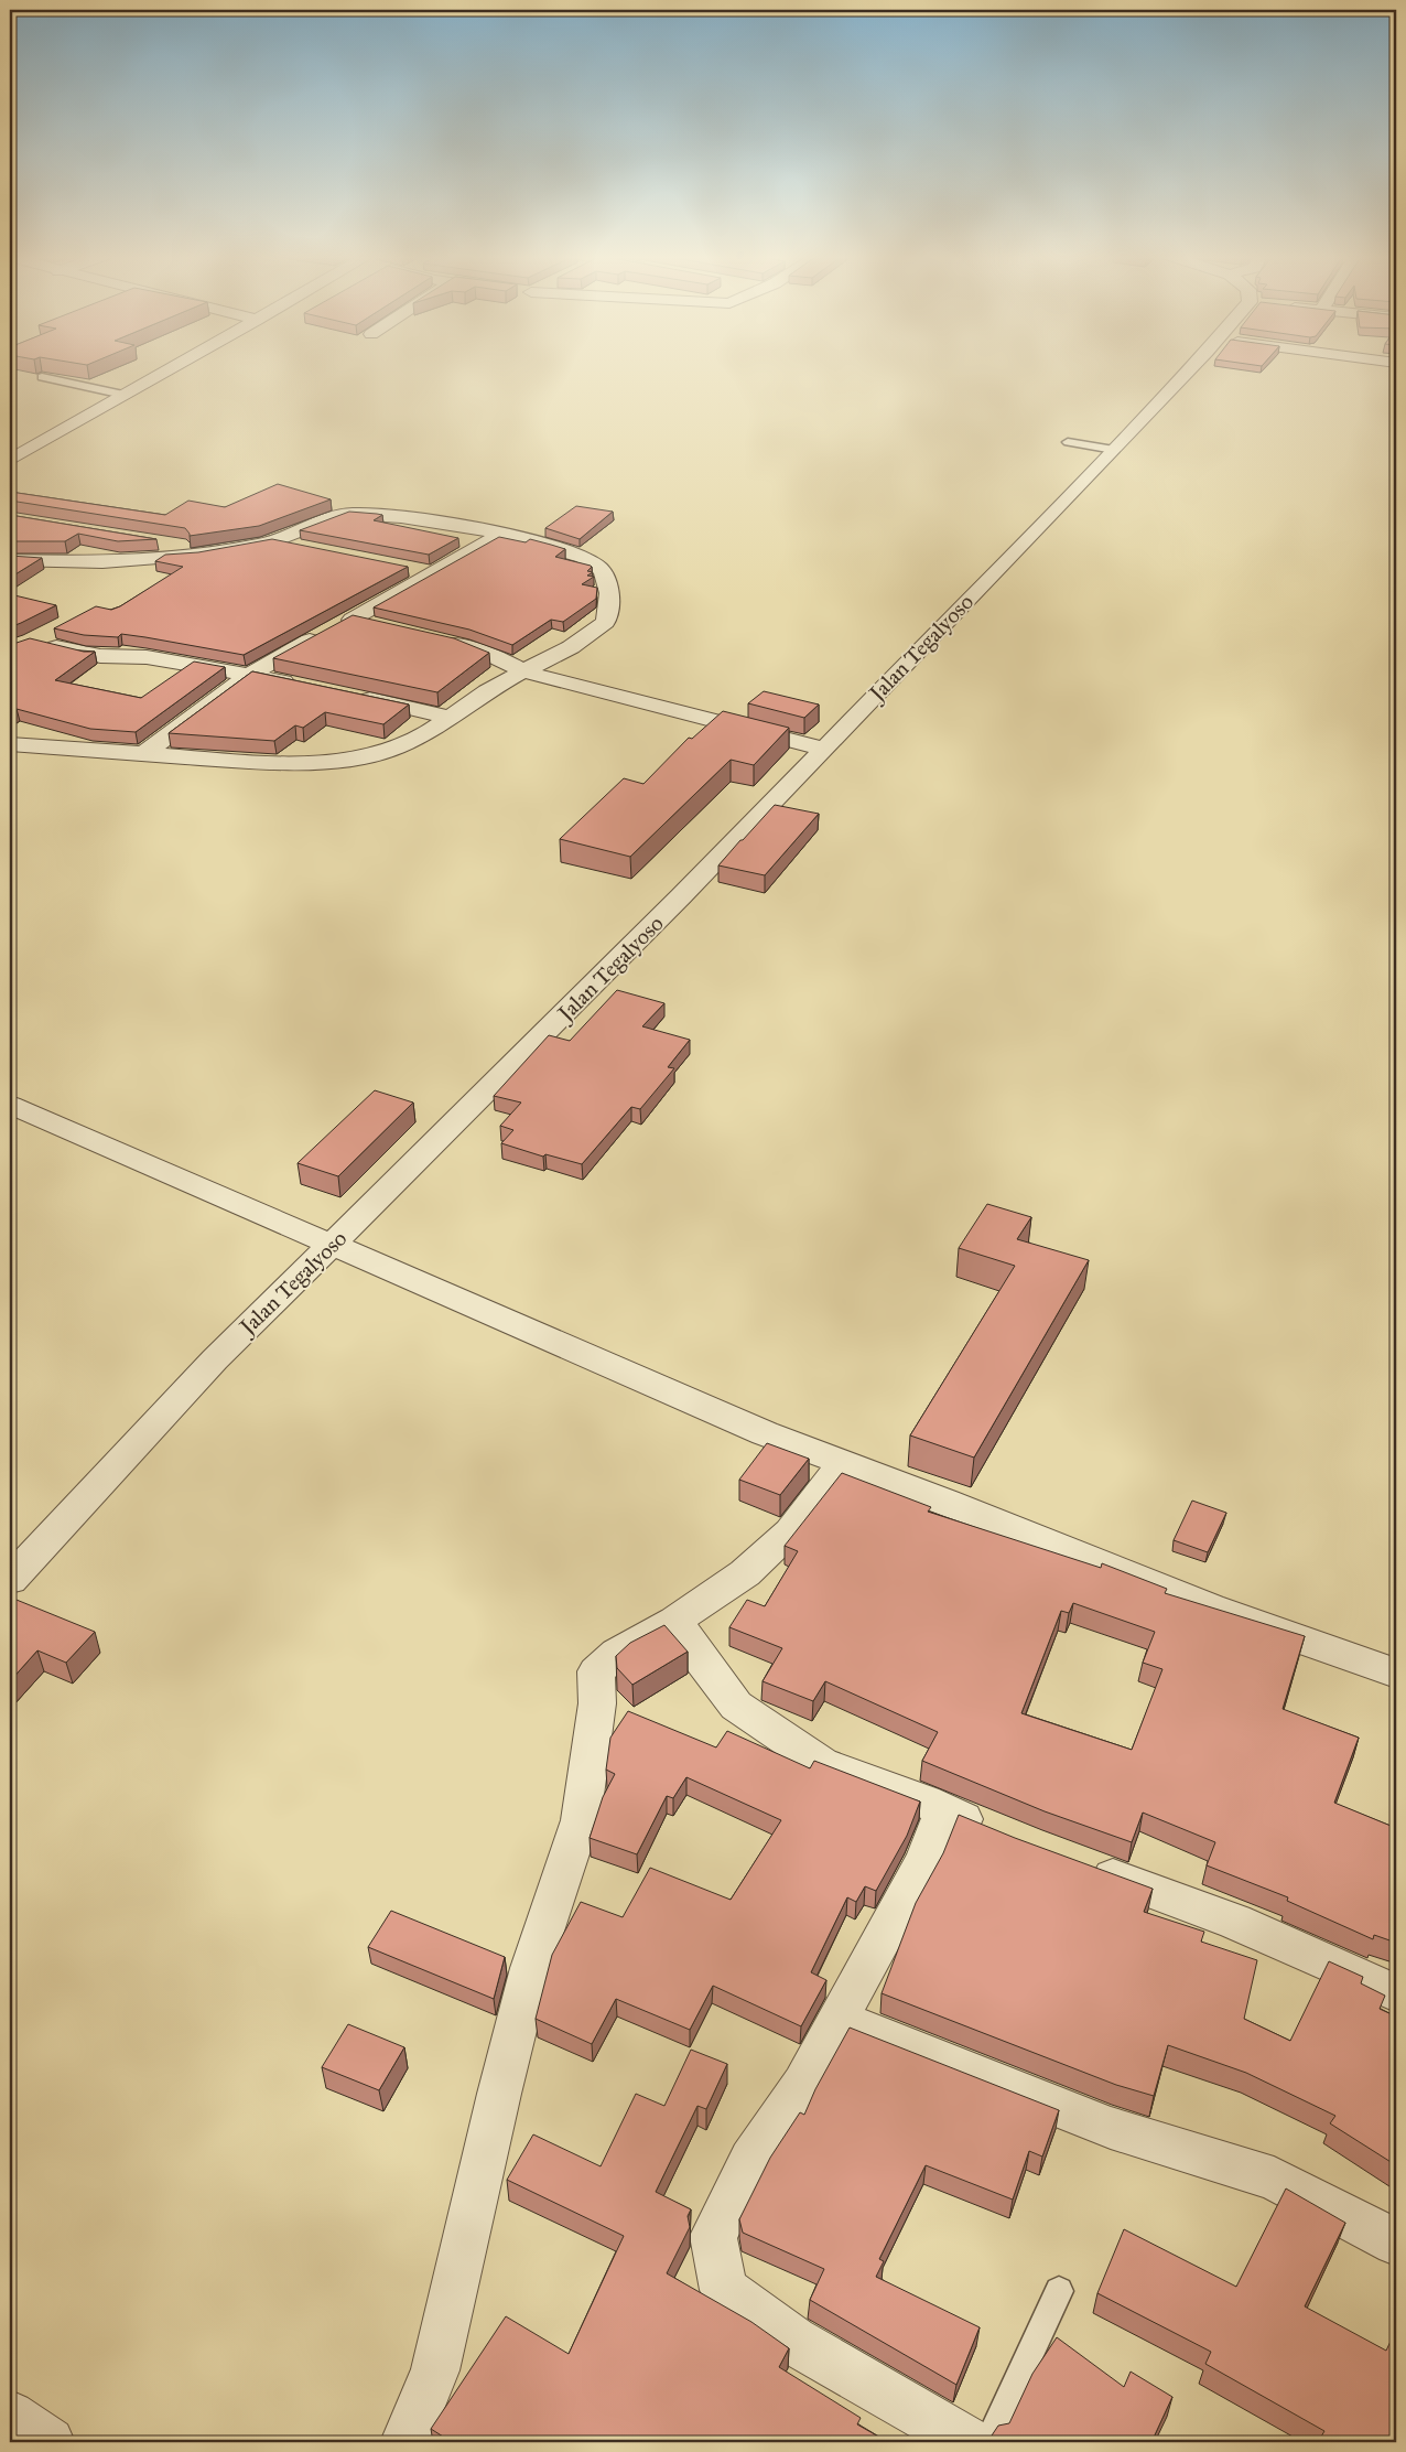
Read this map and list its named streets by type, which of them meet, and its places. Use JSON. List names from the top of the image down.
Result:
{
  "streets": {
    "street": ["Jalan Tegalyoso"]
  }
}
